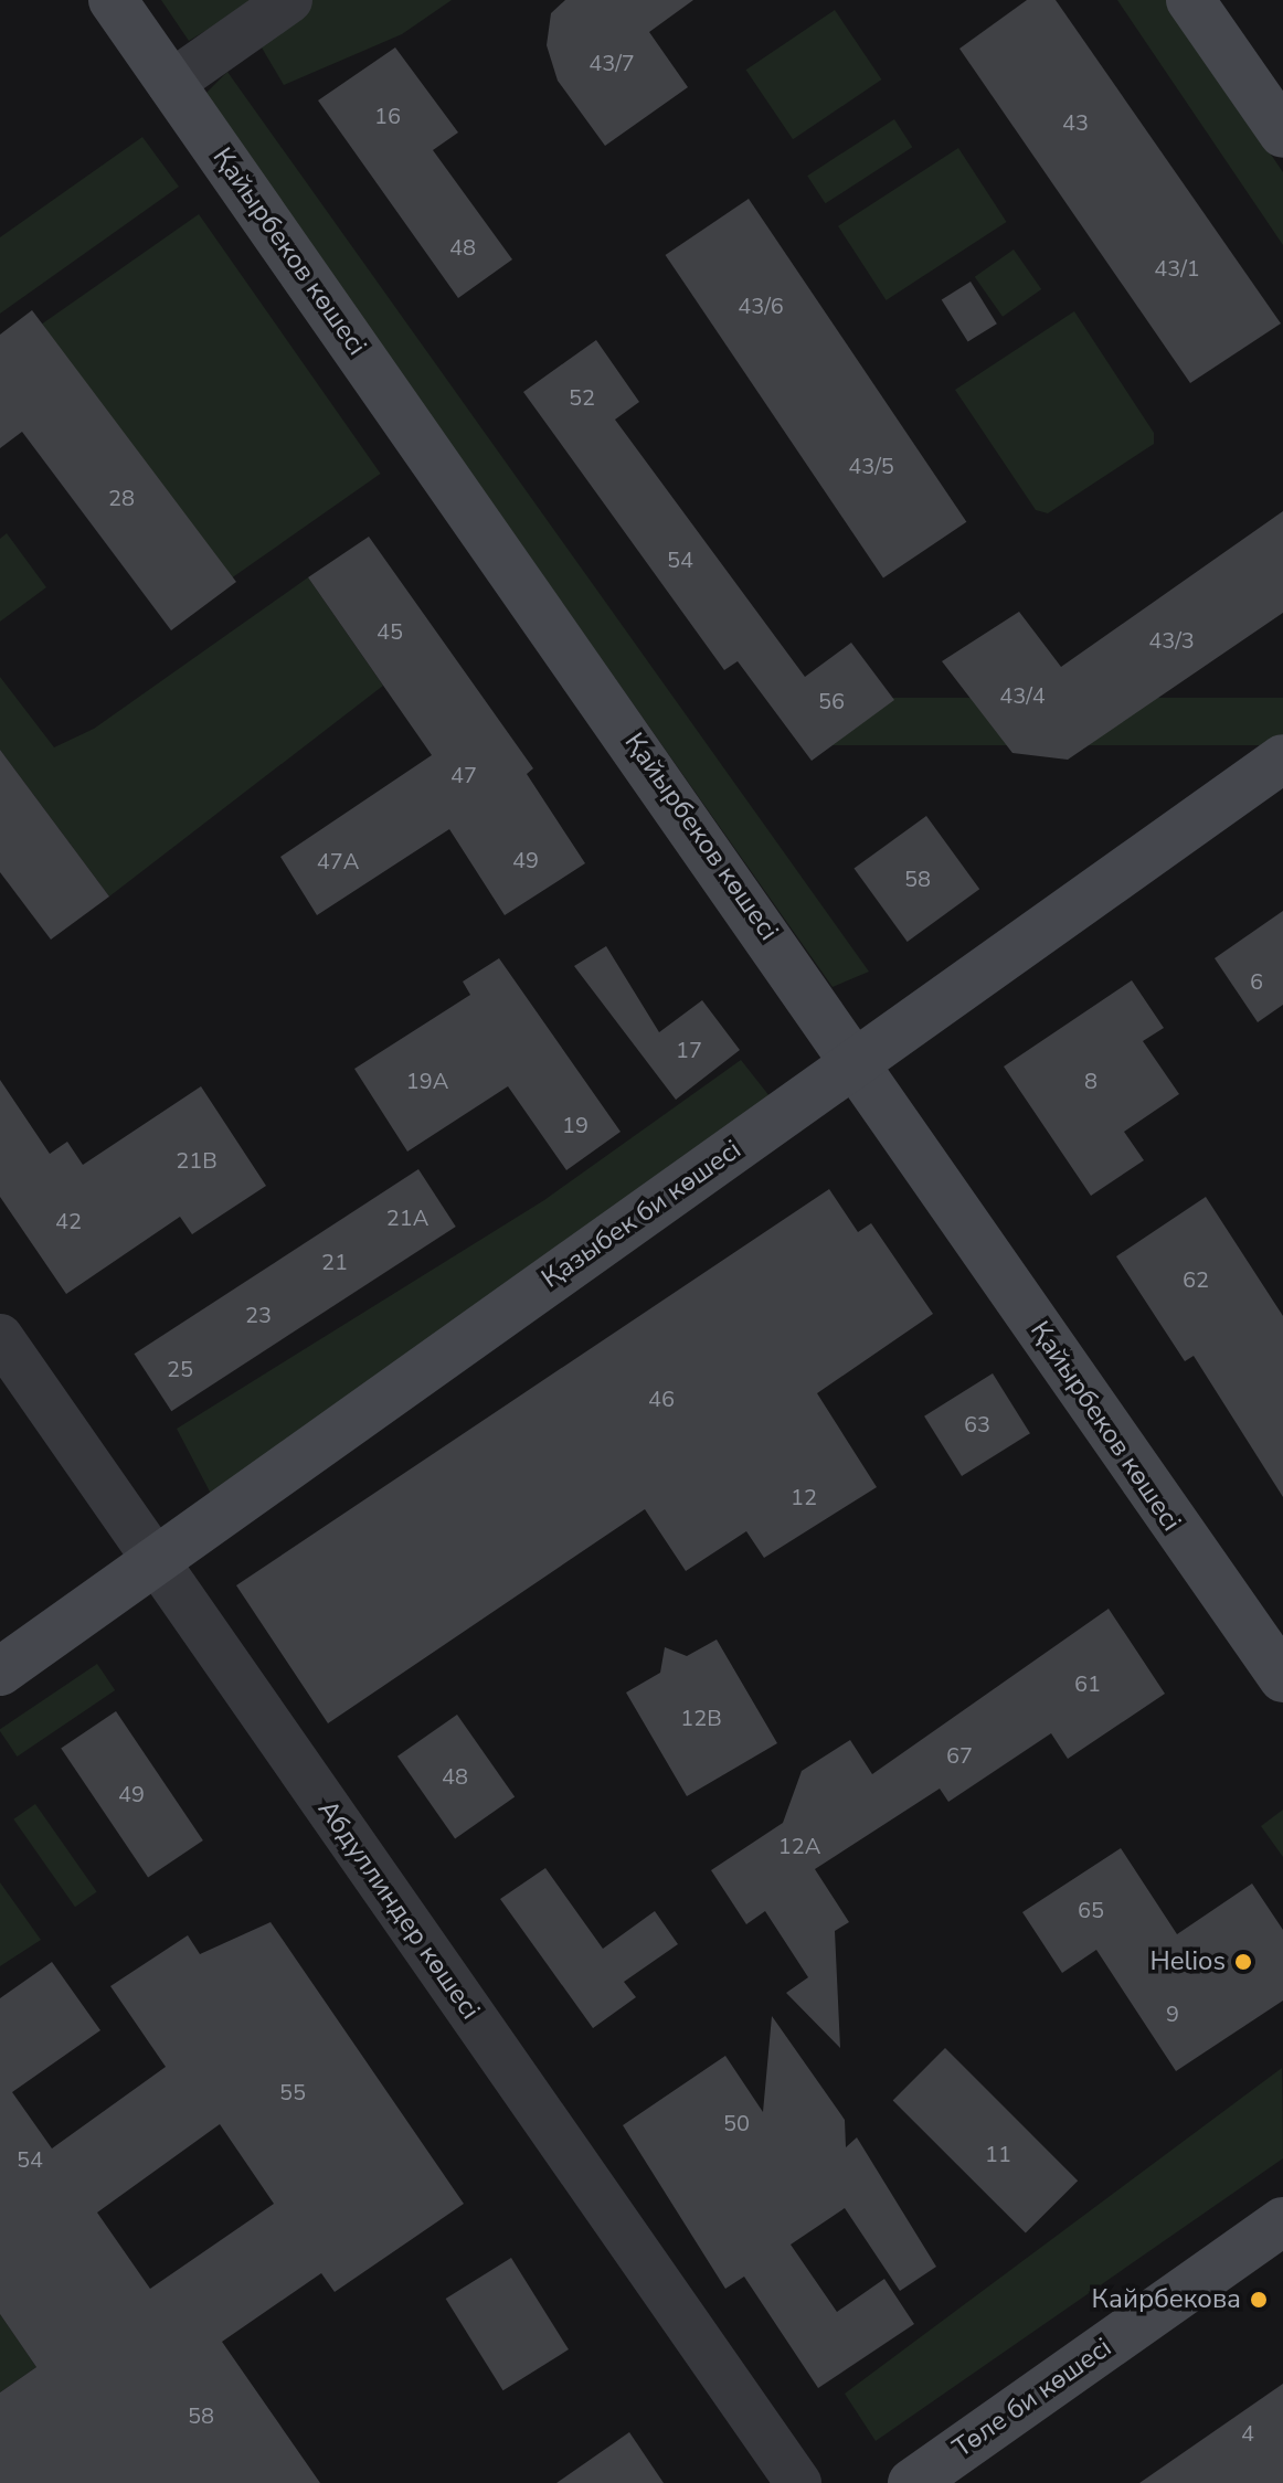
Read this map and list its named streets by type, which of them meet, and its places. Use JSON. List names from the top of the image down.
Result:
{
  "streets": {
    "main road": ["Қайырбеков көшесі", "Қазыбек би көшесі", "Төле би көшесі"],
    "street": ["Абдуллиндер көшесі"]
  },
  "crossings": [
    ["Қайырбеков көшесі", "Қазыбек би көшесі"],
    ["Қазыбек би көшесі", "Абдуллиндер көшесі"]
  ],
  "places": ["Helios", "Кайрбекова"],
  "house_numbers": [
    "43/7",
    "16",
    "43",
    "48",
    "43/1",
    "43/6",
    "52",
    "43/5",
    "28",
    "54",
    "45",
    "43/3",
    "43/4",
    "56",
    "47",
    "49",
    "47А",
    "58",
    "6",
    "17",
    "19А",
    "8",
    "19",
    "21В",
    "21А",
    "42",
    "21",
    "62",
    "23",
    "25",
    "46",
    "63",
    "12",
    "61",
    "12В",
    "67",
    "48",
    "49",
    "12А",
    "65",
    "9",
    "55",
    "50",
    "11",
    "54",
    "58",
    "4"
  ]
}
